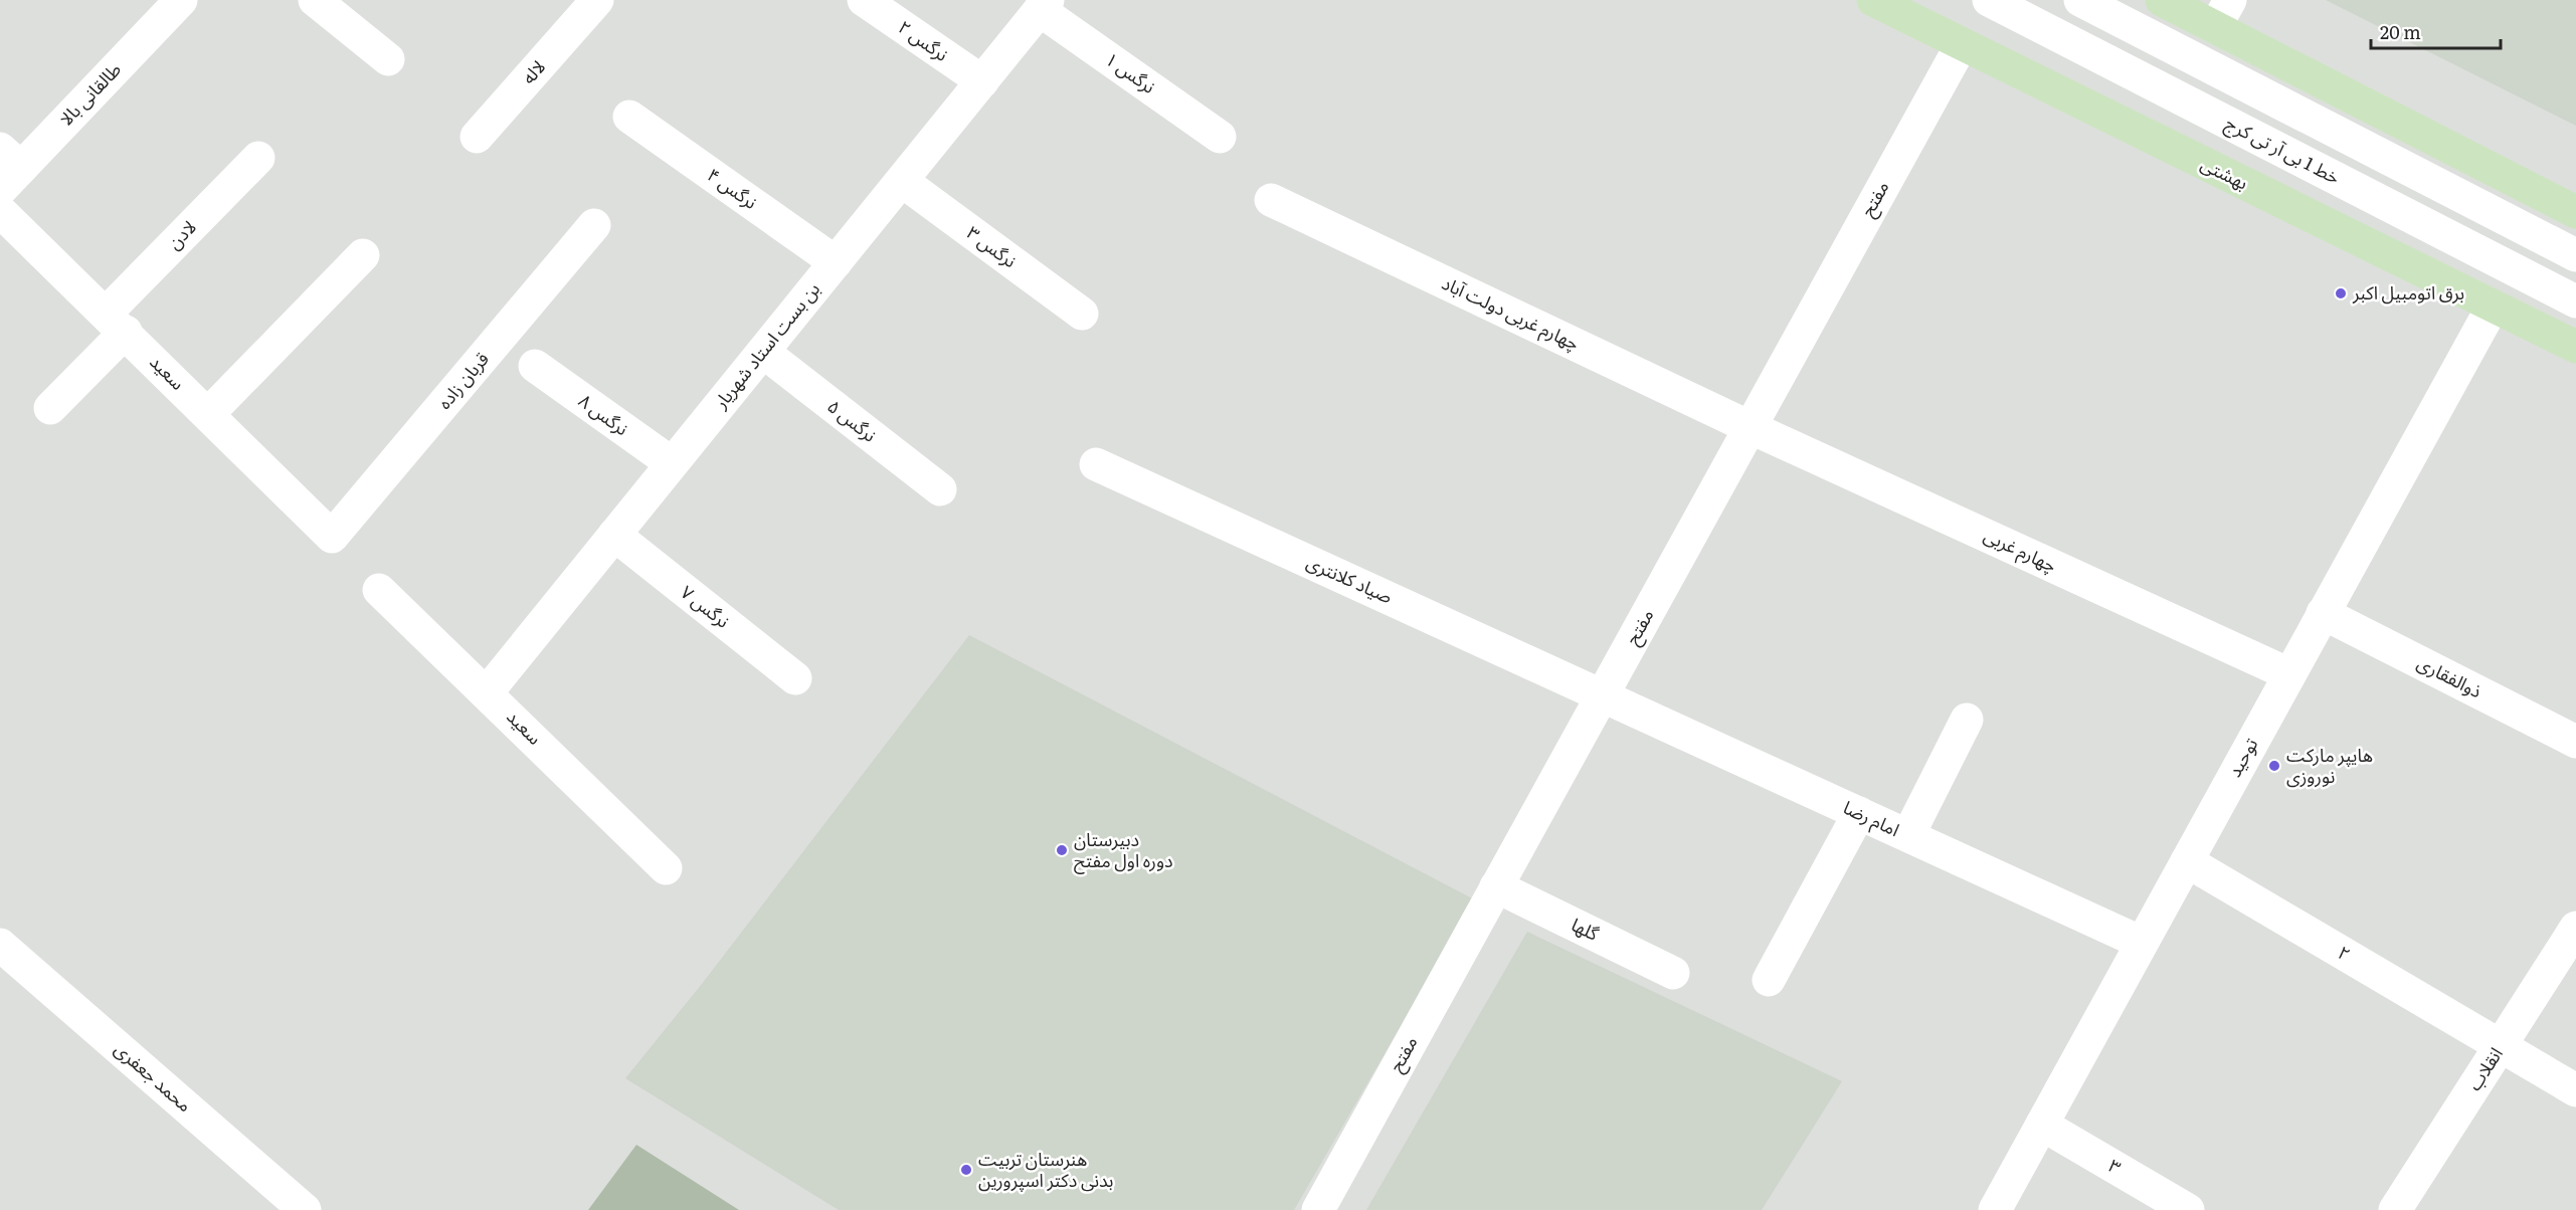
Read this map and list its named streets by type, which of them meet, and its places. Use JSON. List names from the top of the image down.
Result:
{
  "streets": {
    "main road": ["بهشتی"],
    "street": [
      "نرگس ۲",
      "لاله",
      "نرگس ۱",
      "طالقانی بالا",
      "خط 1 بی آر تی کرج",
      "نرگس ۴",
      "مفتح",
      "لادن",
      "نرگس ۳",
      "چهارم غربی دولت آباد",
      "بن بست استاد شهریار",
      "سعید",
      "قربان زاده",
      "نرگس ۸",
      "نرگس ۵",
      "چهارم غربی",
      "صیاد کلانتری",
      "نرگس ۷",
      "ذوالفقاری",
      "توحید",
      "امام رضا",
      "گلها",
      "۲",
      "انقلاب",
      "محمد جعفری",
      "۳"
    ]
  },
  "crossings": [
    ["نرگس ۲", "بن بست استاد شهریار"],
    ["نرگس ۱", "بن بست استاد شهریار"],
    ["بهشتی", "مفتح"],
    ["بهشتی", "توحید"],
    ["نرگس ۴", "بن بست استاد شهریار"],
    ["مفتح", "چهارم غربی دولت آباد"],
    ["مفتح", "چهارم غربی"],
    ["مفتح", "صیاد کلانتری"],
    ["مفتح", "امام رضا"],
    ["مفتح", "گلها"],
    ["لادن", "سعید"],
    ["نرگس ۳", "بن بست استاد شهریار"],
    ["چهارم غربی دولت آباد", "چهارم غربی"],
    ["بن بست استاد شهریار", "سعید"],
    ["بن بست استاد شهریار", "نرگس ۸"],
    ["بن بست استاد شهریار", "نرگس ۵"],
    ["بن بست استاد شهریار", "نرگس ۷"],
    ["سعید", "قربان زاده"],
    ["چهارم غربی", "توحید"],
    ["صیاد کلانتری", "امام رضا"],
    ["ذوالفقاری", "توحید"],
    ["توحید", "امام رضا"],
    ["توحید", "۲"],
    ["توحید", "۳"],
    ["۲", "انقلاب"]
  ],
  "places": [
    "برق اتومبیل اکبر",
    "هایپر مارکت نوروزی",
    "دبیرستان دوره اول مفتح",
    "هنرستان تربیت بدنی دکتر اسپرورین"
  ],
  "scale_bar": "20 m"
}
